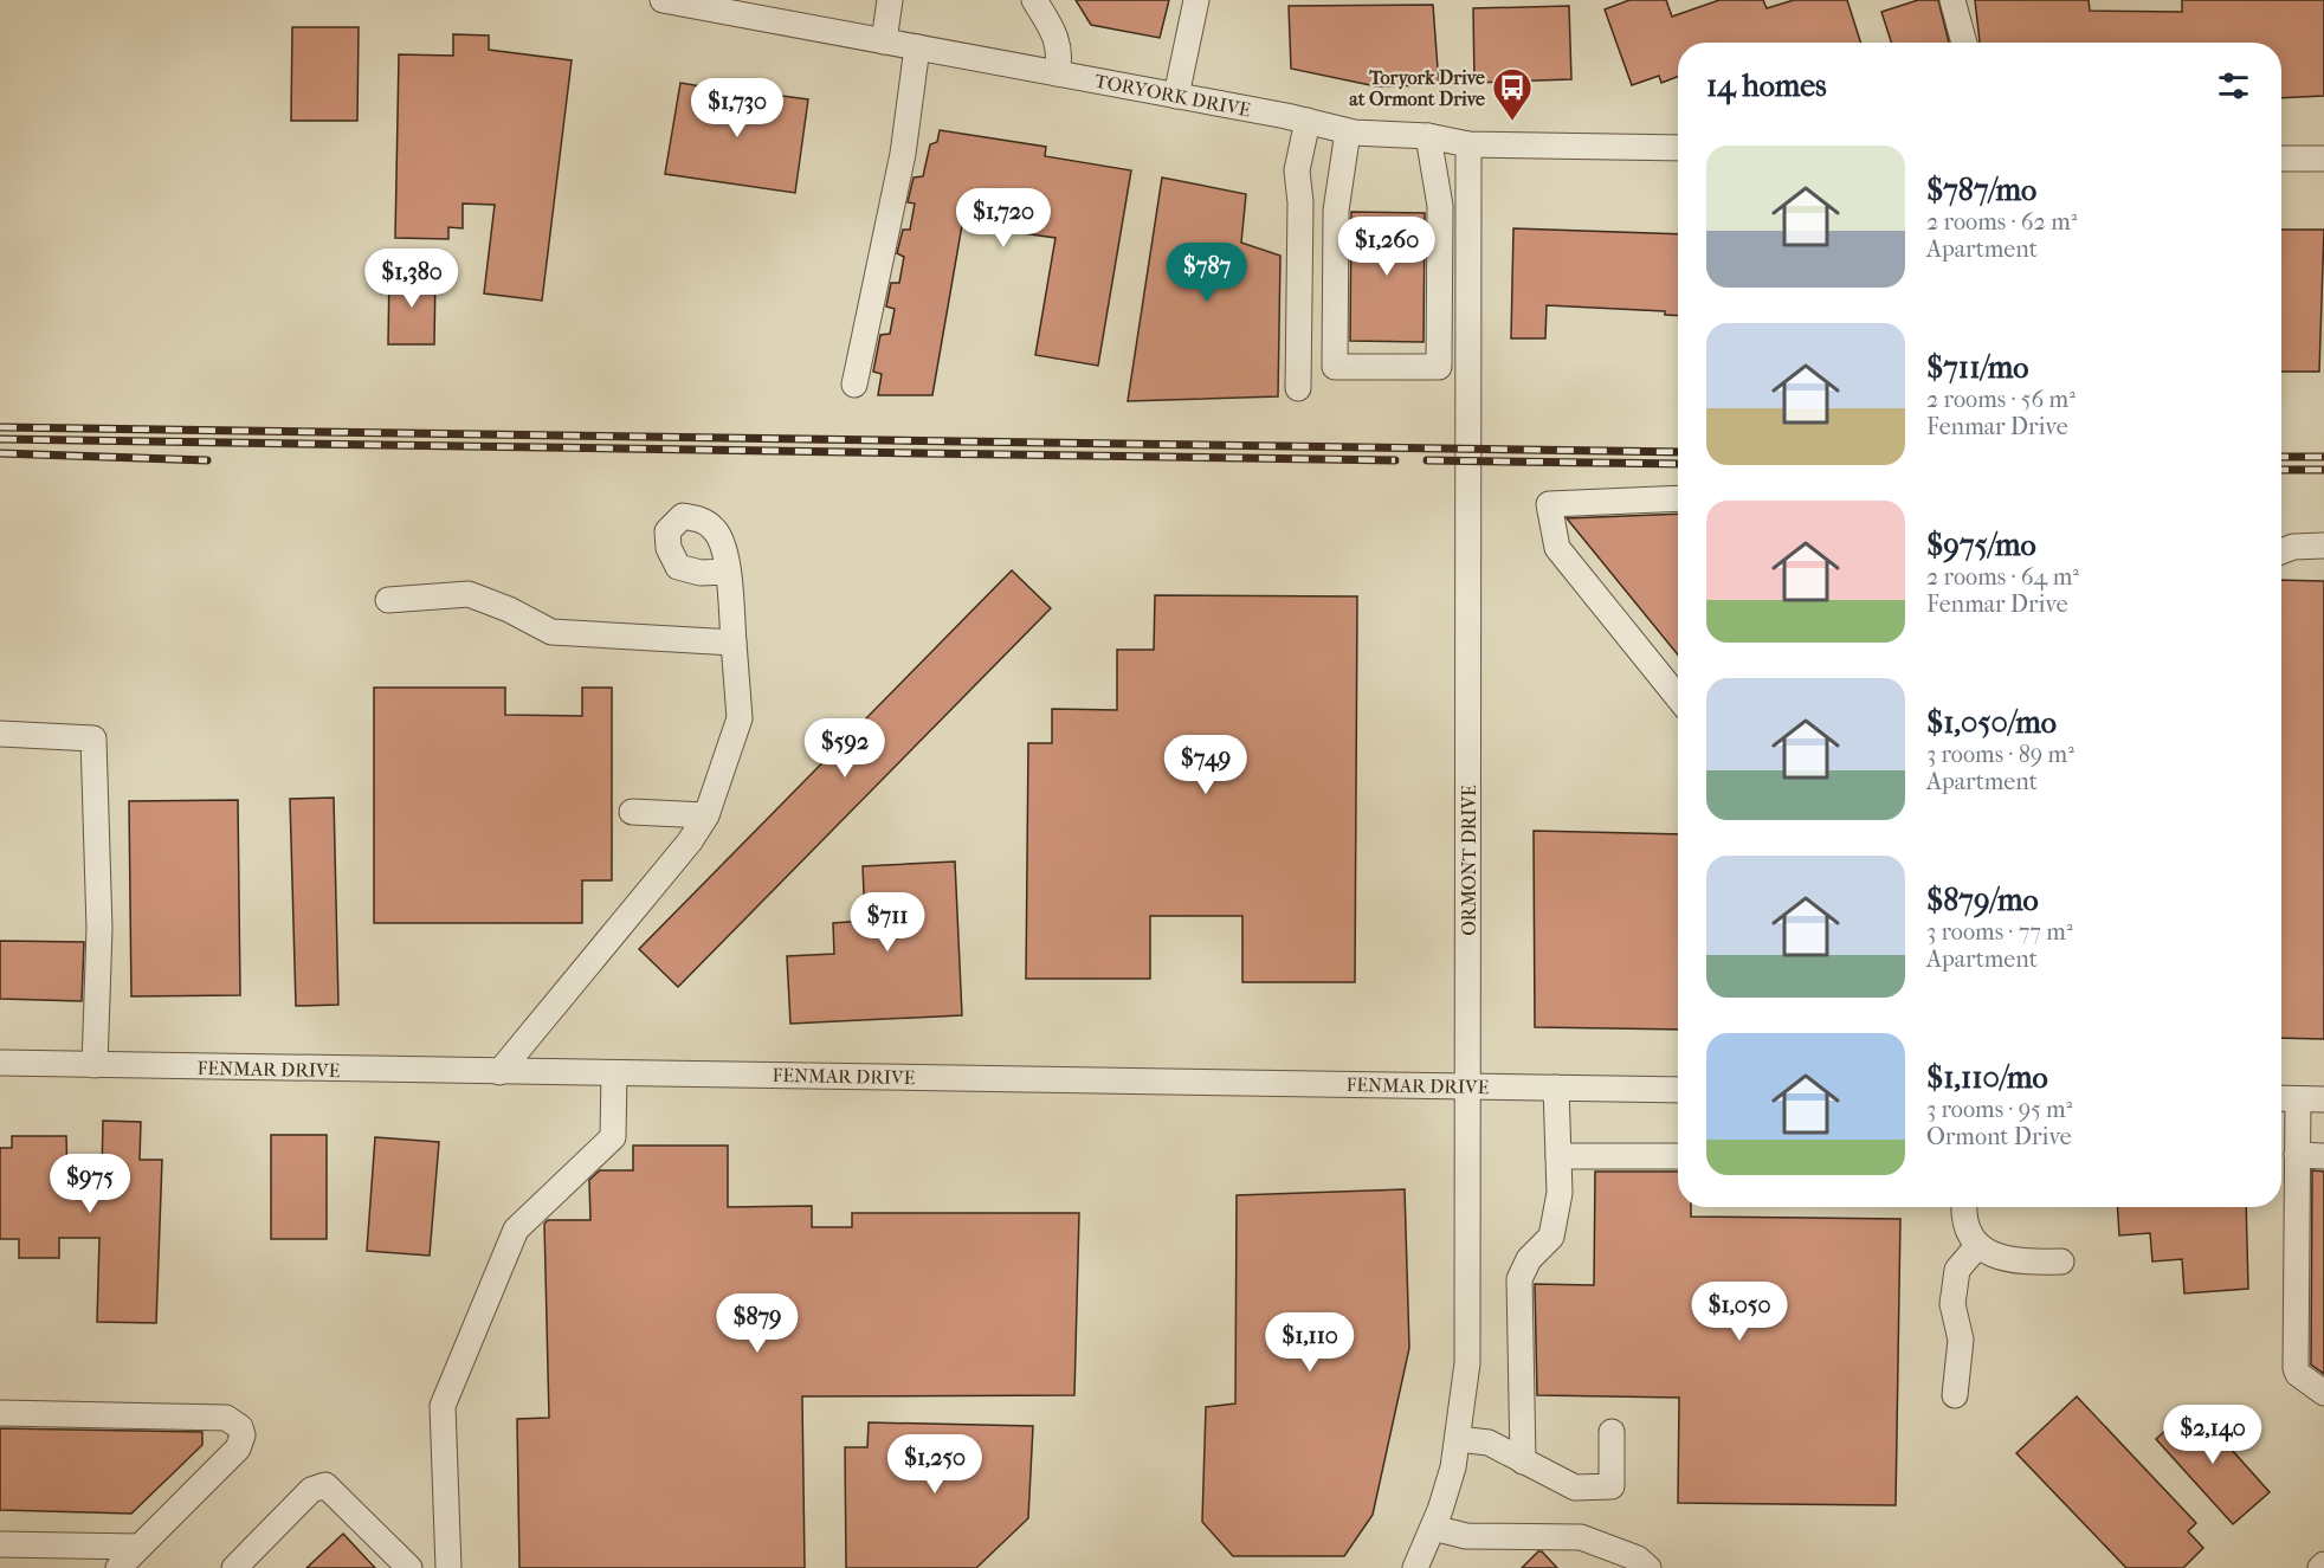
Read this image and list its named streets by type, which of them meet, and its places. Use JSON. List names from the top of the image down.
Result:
{
  "streets": {
    "street": ["TORYORK DRIVE", "ORMONT DRIVE", "FENMAR DRIVE"]
  },
  "crossings": [
    ["TORYORK DRIVE", "ORMONT DRIVE"],
    ["ORMONT DRIVE", "FENMAR DRIVE"]
  ],
  "places": {
    "bus stop": ["Toryork Drive at Ormont Drive"]
  },
  "page": {
    "heading": "14 homes",
    "price": [
      "$1,730",
      "$1,720",
      "$1,260",
      "$787",
      "$1,380",
      "$592",
      "$749",
      "$711",
      "$975",
      "$1,050",
      "$879",
      "$1,110",
      "$2,140",
      "$1,250"
    ],
    "list": [
      {
        "name": "$787/mo",
        "note": "2 rooms · 62 m² · Apartment"
      },
      {
        "name": "$711/mo",
        "note": "2 rooms · 56 m² · Fenmar Drive"
      },
      {
        "name": "$975/mo",
        "note": "2 rooms · 64 m² · Fenmar Drive"
      },
      {
        "name": "$1,050/mo",
        "note": "3 rooms · 89 m² · Apartment"
      },
      {
        "name": "$879/mo",
        "note": "3 rooms · 77 m² · Apartment"
      },
      {
        "name": "$1,110/mo",
        "note": "3 rooms · 95 m² · Ormont Drive"
      }
    ]
  }
}
